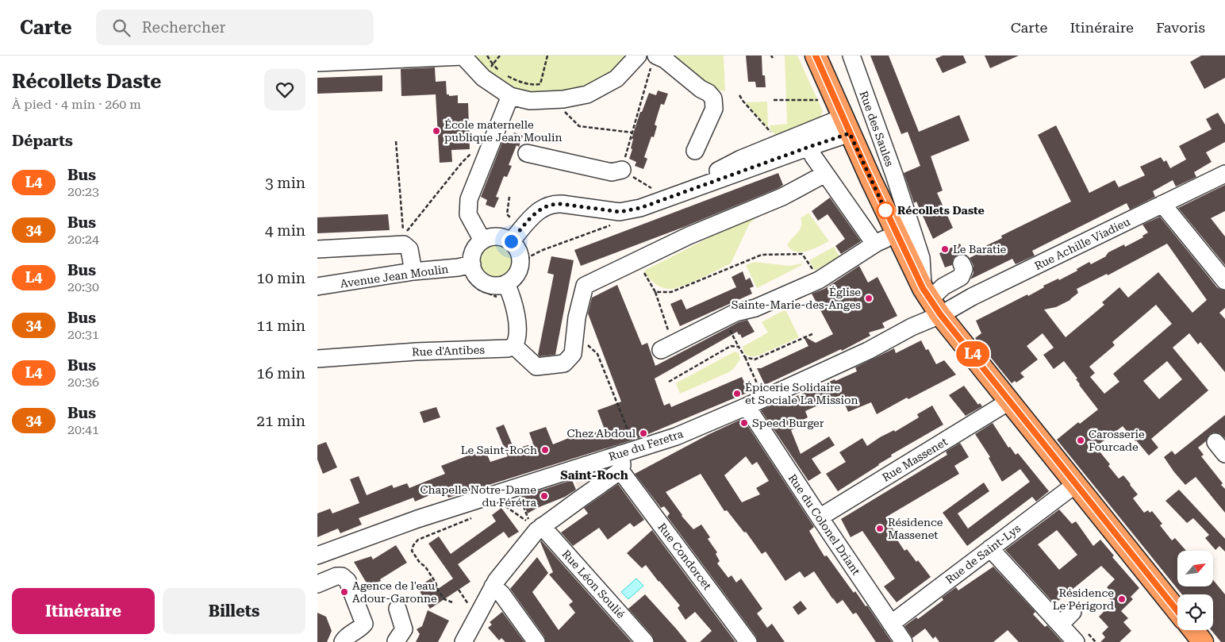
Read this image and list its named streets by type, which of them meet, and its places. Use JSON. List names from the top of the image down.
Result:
{
  "streets": {
    "street": [
      "Rue des Saules",
      "Rue Achille Viadieu",
      "Avenue Jean Moulin",
      "Rue d'Antibes",
      "Rue du Feretra",
      "Rue Massenet",
      "Rue du Colonel Driant",
      "Rue de Saint-Lys",
      "Rue Condorcet",
      "Rue Léon Soulié"
    ]
  },
  "crossings": [
    ["Rue des Saules", "Rue Achille Viadieu"],
    ["Rue des Saules", "Rue du Feretra"],
    ["Rue Achille Viadieu", "Rue du Feretra"],
    ["Rue du Feretra", "Rue du Colonel Driant"],
    ["Rue Massenet", "Rue du Colonel Driant"],
    ["Rue du Colonel Driant", "Rue de Saint-Lys"]
  ],
  "districts": ["Saint-Roch"],
  "places": [
    "École maternelle publique Jean Moulin",
    "Récollets Daste",
    "Le Baratie",
    "Église Sainte-Marie-des-Anges",
    "Épicerie Solidaire et Sociale La Mission",
    "Speed Burger",
    "Chez Abdoul",
    "Carosserie Fourcade",
    "Le Saint-Roch",
    "Chapelle Notre-Dame du Férétra",
    "Résidence Massenet",
    "Agence de l'eau Adour-Garonne",
    "Résidence Le Périgord"
  ],
  "lines": ["bus line L4"],
  "north": "top right",
  "page": {
    "header": "Carte",
    "search": "Rechercher",
    "nav": ["Carte", "Itinéraire", "Favoris"],
    "heading": [
      ["Récollets Daste", "À pied · 4 min · 260 m"],
      "Départs"
    ],
    "on_map": "L4",
    "list": [
      {
        "mark": "L4",
        "name": "Bus",
        "note": "20:23",
        "value": "3 min"
      },
      {
        "mark": "34",
        "name": "Bus",
        "note": "20:24",
        "value": "4 min"
      },
      {
        "mark": "L4",
        "name": "Bus",
        "note": "20:30",
        "value": "10 min"
      },
      {
        "mark": "34",
        "name": "Bus",
        "note": "20:31",
        "value": "11 min"
      },
      {
        "mark": "L4",
        "name": "Bus",
        "note": "20:36",
        "value": "16 min"
      },
      {
        "mark": "34",
        "name": "Bus",
        "note": "20:41",
        "value": "21 min"
      }
    ],
    "buttons": ["Itinéraire", "Billets"]
  }
}
